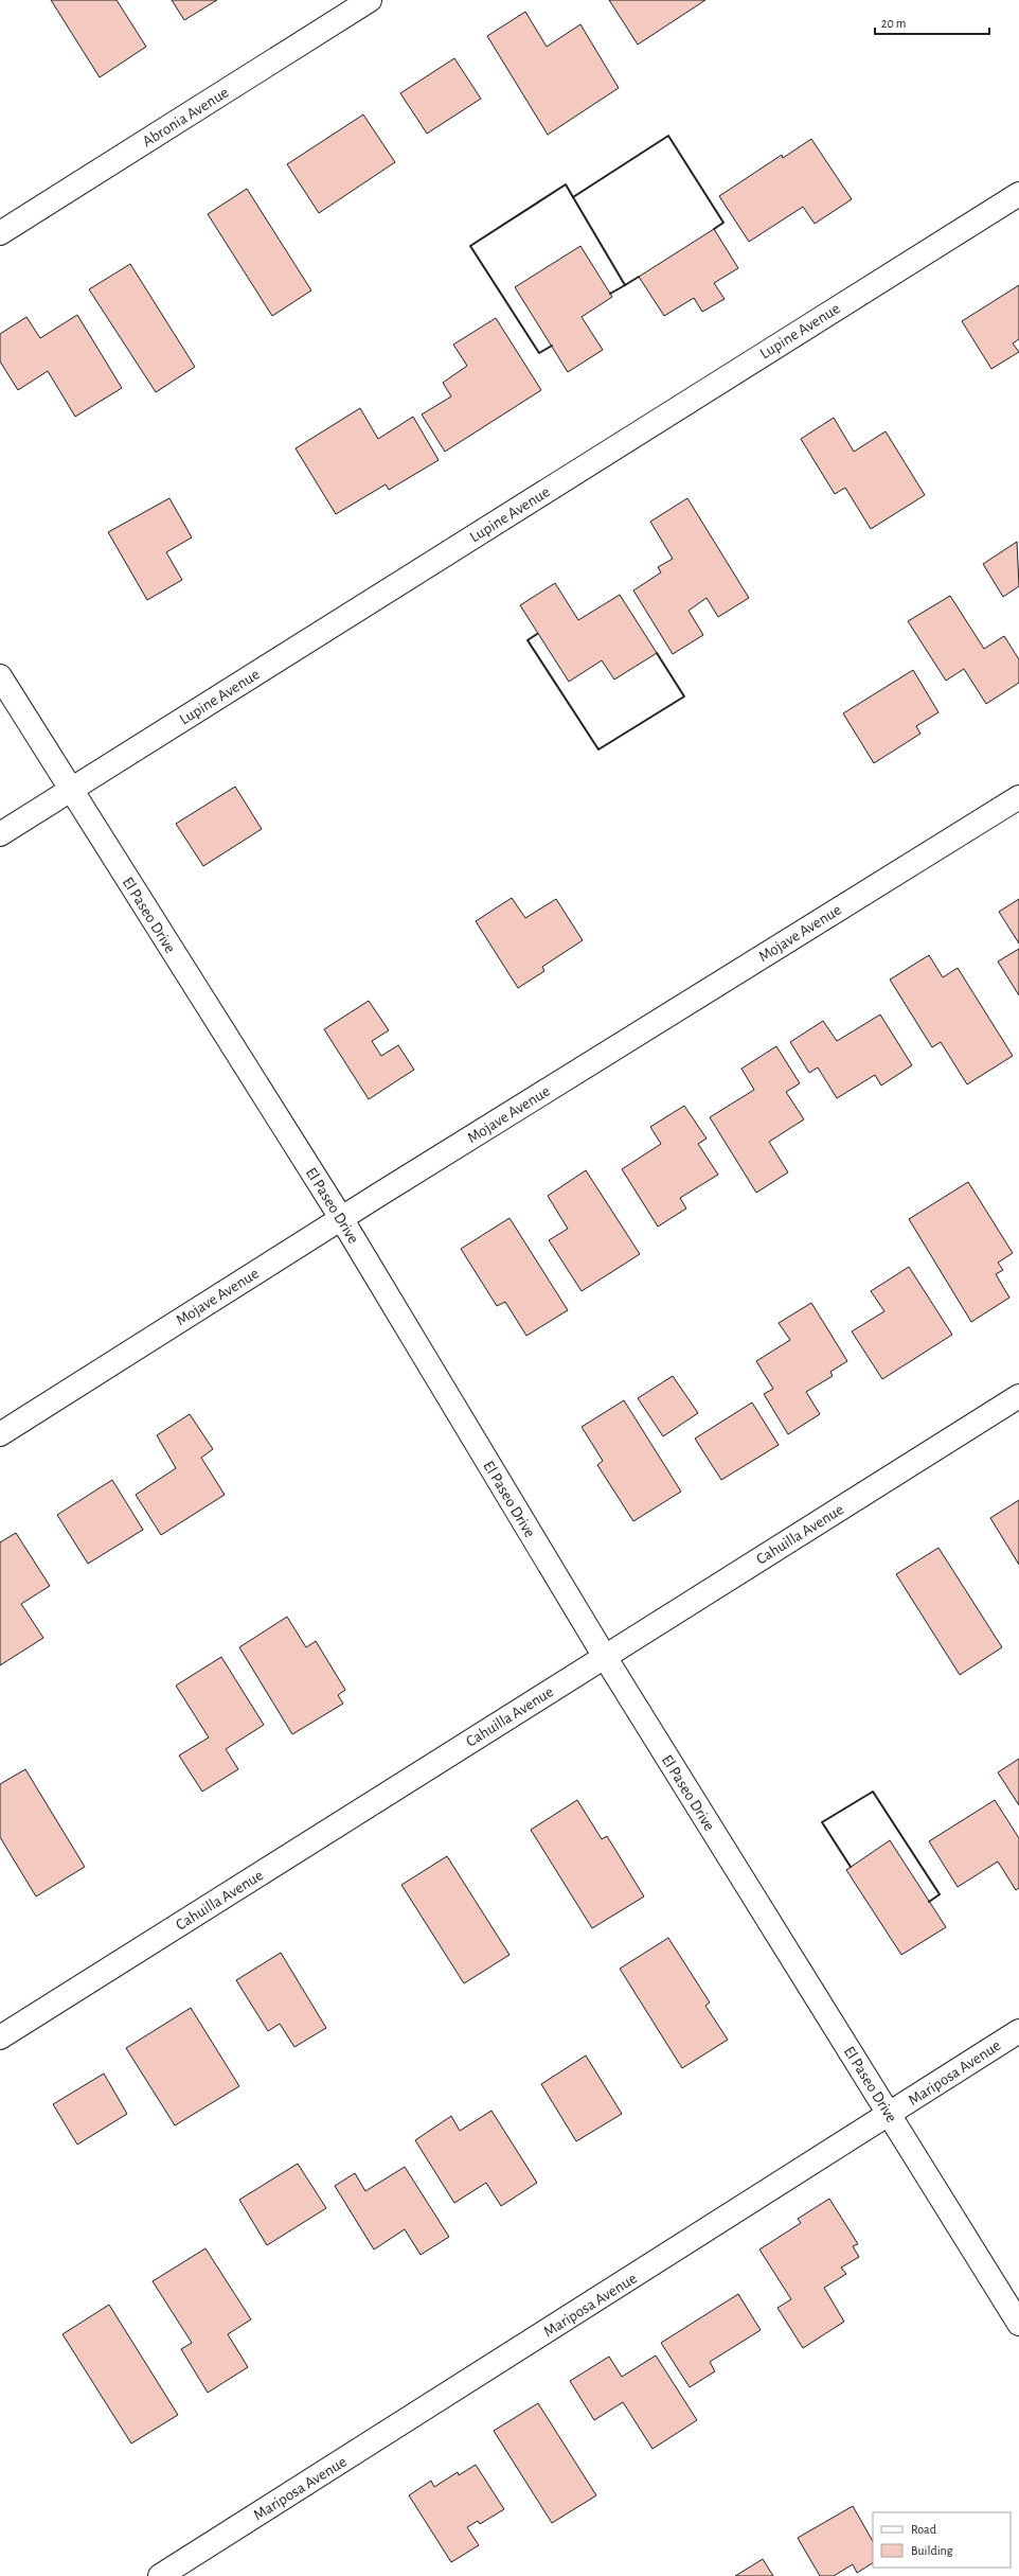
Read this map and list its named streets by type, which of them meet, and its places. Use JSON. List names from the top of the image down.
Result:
{
  "streets": {
    "street": [
      "Abronia Avenue",
      "Lupine Avenue",
      "El Paseo Drive",
      "Mojave Avenue",
      "Cahuilla Avenue",
      "Mariposa Avenue"
    ]
  },
  "crossings": [
    ["Lupine Avenue", "El Paseo Drive"],
    ["El Paseo Drive", "Mojave Avenue"],
    ["El Paseo Drive", "Cahuilla Avenue"],
    ["El Paseo Drive", "Mariposa Avenue"]
  ],
  "legend": ["Road", "Building"],
  "scale_bar": "20 m"
}
